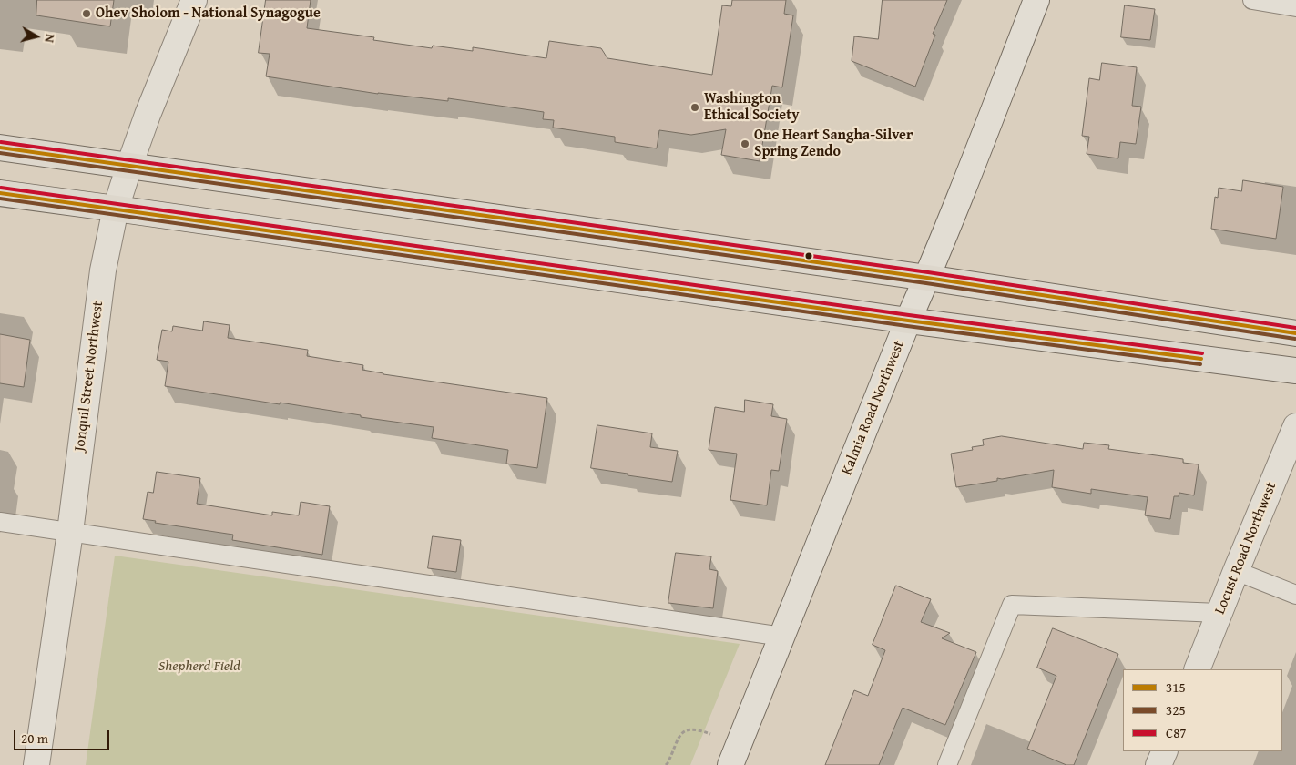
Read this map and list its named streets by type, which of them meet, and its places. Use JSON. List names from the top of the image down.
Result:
{
  "streets": {
    "street": ["Jonquil Street Northwest", "Kalmia Road Northwest", "Locust Road Northwest"]
  },
  "parks": ["Shepherd Field"],
  "places": ["Ohev Sholom - National Synagogue", "Washington Ethical Society", "One Heart Sangha-Silver Spring Zendo"],
  "lines": ["transit line C87", "transit line 315", "transit line 325"],
  "legend": ["315", "325", "C87"],
  "scale_bar": "20 m",
  "north": "right"
}
